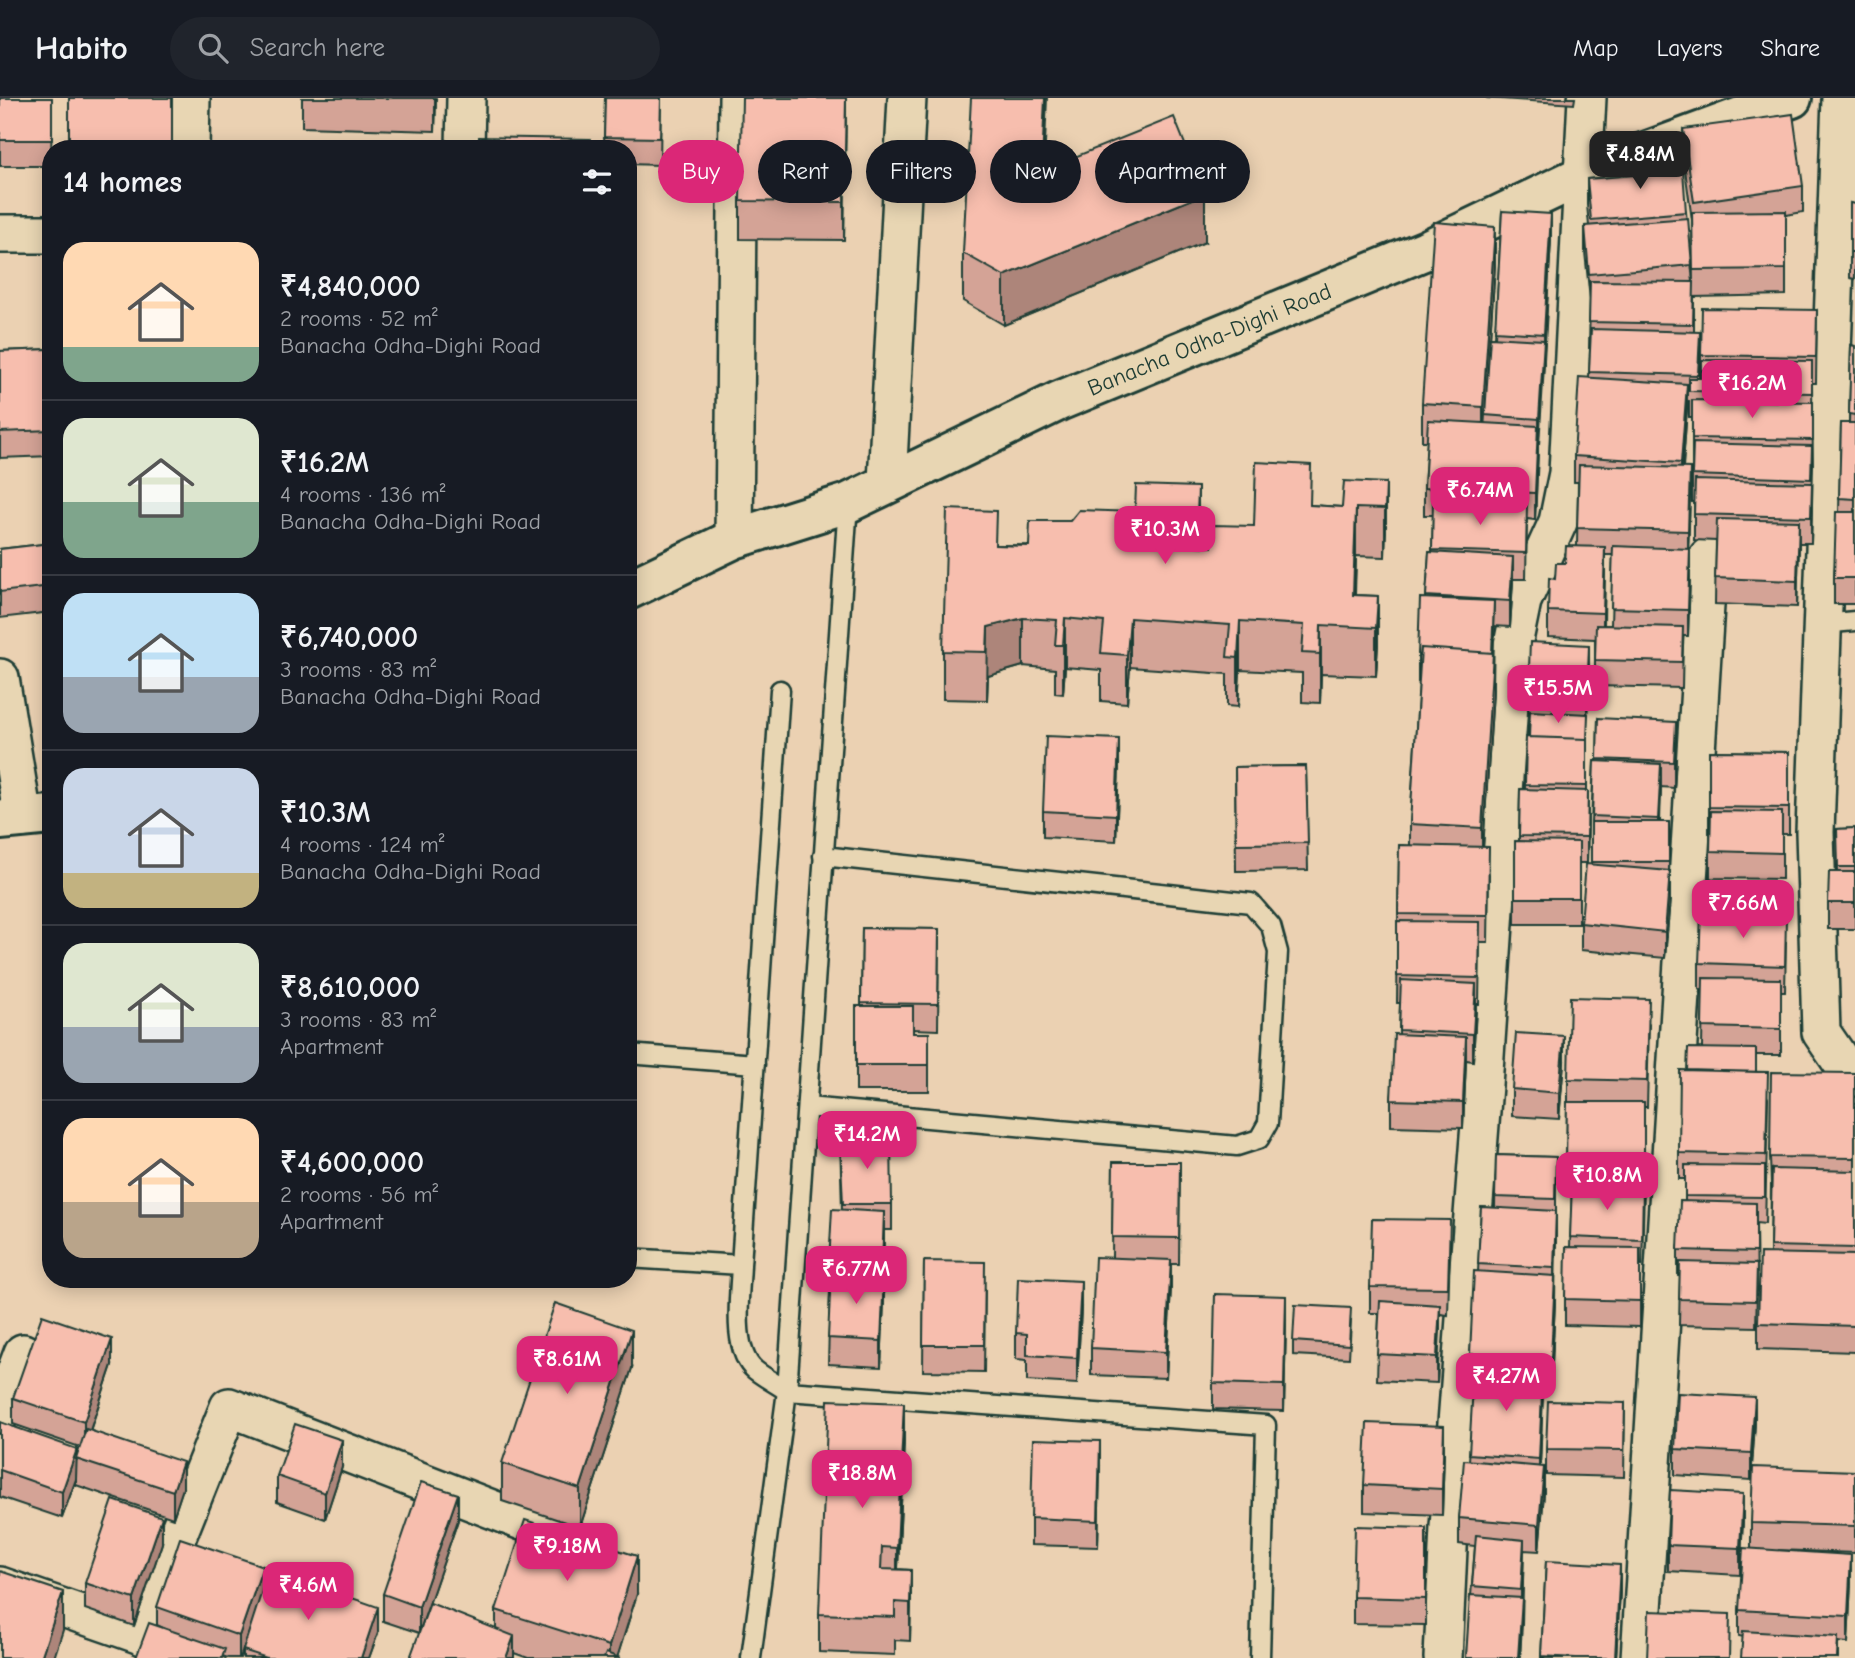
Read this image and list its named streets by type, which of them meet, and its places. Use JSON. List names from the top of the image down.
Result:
{
  "streets": {
    "street": ["Banacha Odha-Dighi Road"]
  },
  "page": {
    "header": "Habito",
    "search": "Search here",
    "nav": ["Map", "Layers", "Share"],
    "price": [
      "₹4.84M",
      "₹16.2M",
      "₹6.74M",
      "₹10.3M",
      "₹15.5M",
      "₹7.66M",
      "₹14.2M",
      "₹10.8M",
      "₹6.77M",
      "₹8.61M",
      "₹4.27M",
      "₹18.8M",
      "₹9.18M",
      "₹4.6M"
    ],
    "chip": [
      "Buy",
      "Rent",
      "Filters",
      "New",
      "Apartment"
    ],
    "heading": "14 homes",
    "list": [
      {
        "name": "₹4,840,000",
        "note": "2 rooms · 52 m² · Banacha Odha-Dighi Road"
      },
      {
        "name": "₹16.2M",
        "note": "4 rooms · 136 m² · Banacha Odha-Dighi Road"
      },
      {
        "name": "₹6,740,000",
        "note": "3 rooms · 83 m² · Banacha Odha-Dighi Road"
      },
      {
        "name": "₹10.3M",
        "note": "4 rooms · 124 m² · Banacha Odha-Dighi Road"
      },
      {
        "name": "₹8,610,000",
        "note": "3 rooms · 83 m² · Apartment"
      },
      {
        "name": "₹4,600,000",
        "note": "2 rooms · 56 m² · Apartment"
      }
    ]
  }
}
